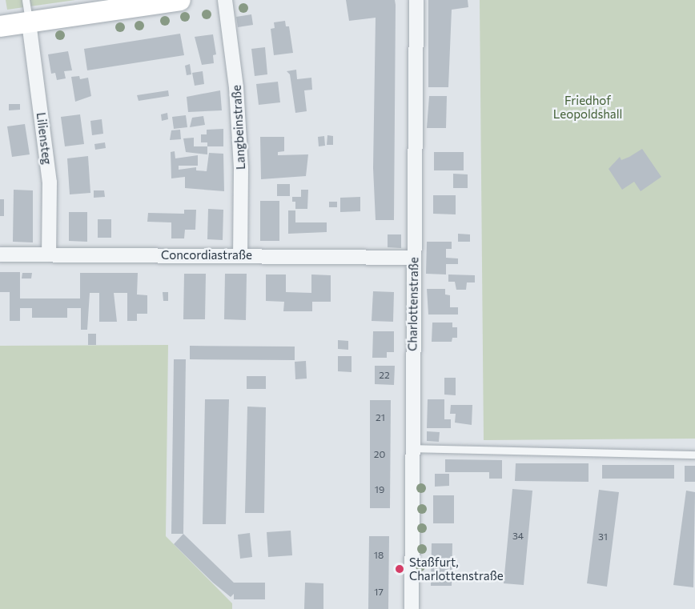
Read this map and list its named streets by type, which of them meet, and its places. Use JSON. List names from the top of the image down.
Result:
{
  "streets": {
    "street": [
      "Langbeinstraße",
      "Liliensteg",
      "Concordiastraße",
      "Charlottenstraße"
    ]
  },
  "crossings": [
    ["Langbeinstraße", "Concordiastraße"],
    ["Liliensteg", "Concordiastraße"],
    ["Concordiastraße", "Charlottenstraße"]
  ],
  "parks": ["Friedhof Leopoldshall"],
  "places": ["Staßfurt, Charlottenstraße"],
  "house_numbers": [
    "22",
    "21",
    "20",
    "19",
    "34",
    "31",
    "18",
    "17"
  ]
}
